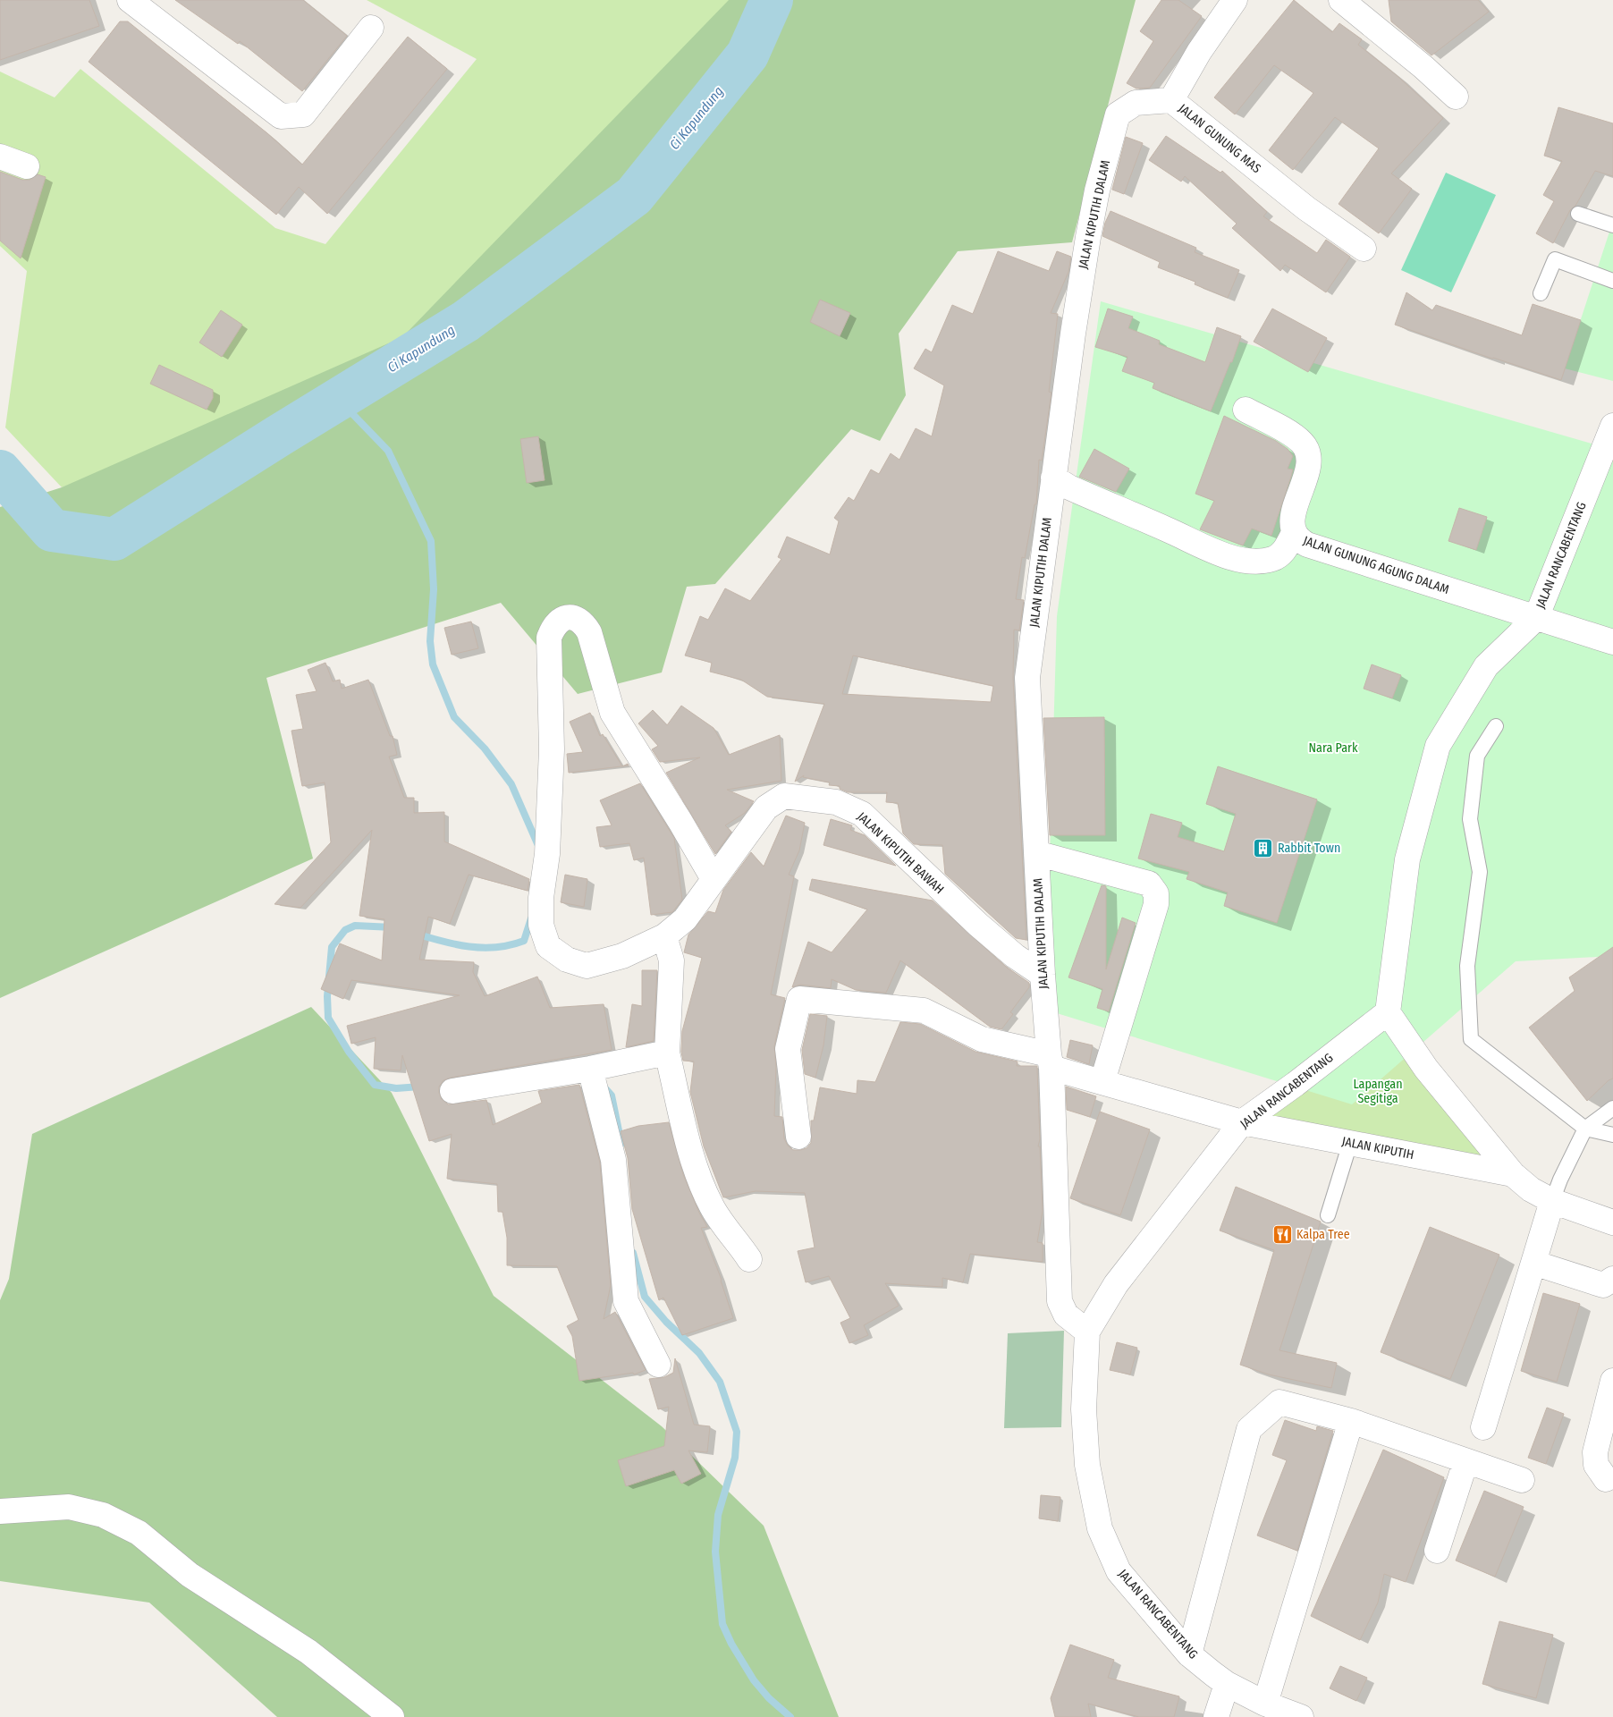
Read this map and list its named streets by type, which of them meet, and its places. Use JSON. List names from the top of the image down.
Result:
{
  "streets": {
    "street": [
      "JALAN GUNUNG MAS",
      "JALAN KIPUTIH DALAM",
      "JALAN RANCABENTANG",
      "JALAN GUNUNG AGUNG DALAM",
      "JALAN KIPUTIH BAWAH",
      "JALAN KIPUTIH"
    ]
  },
  "crossings": [
    ["JALAN GUNUNG MAS", "JALAN KIPUTIH DALAM"],
    ["JALAN KIPUTIH DALAM", "JALAN RANCABENTANG"],
    ["JALAN KIPUTIH DALAM", "JALAN KIPUTIH BAWAH"],
    ["JALAN RANCABENTANG", "JALAN GUNUNG AGUNG DALAM"],
    ["JALAN RANCABENTANG", "JALAN KIPUTIH"]
  ],
  "water": ["Ci Kapundung"],
  "parks": ["Nara Park", "Lapangan Segitiga"],
  "places": {
    "building": ["Rabbit Town"],
    "restaurant": ["Kalpa Tree"]
  }
}
